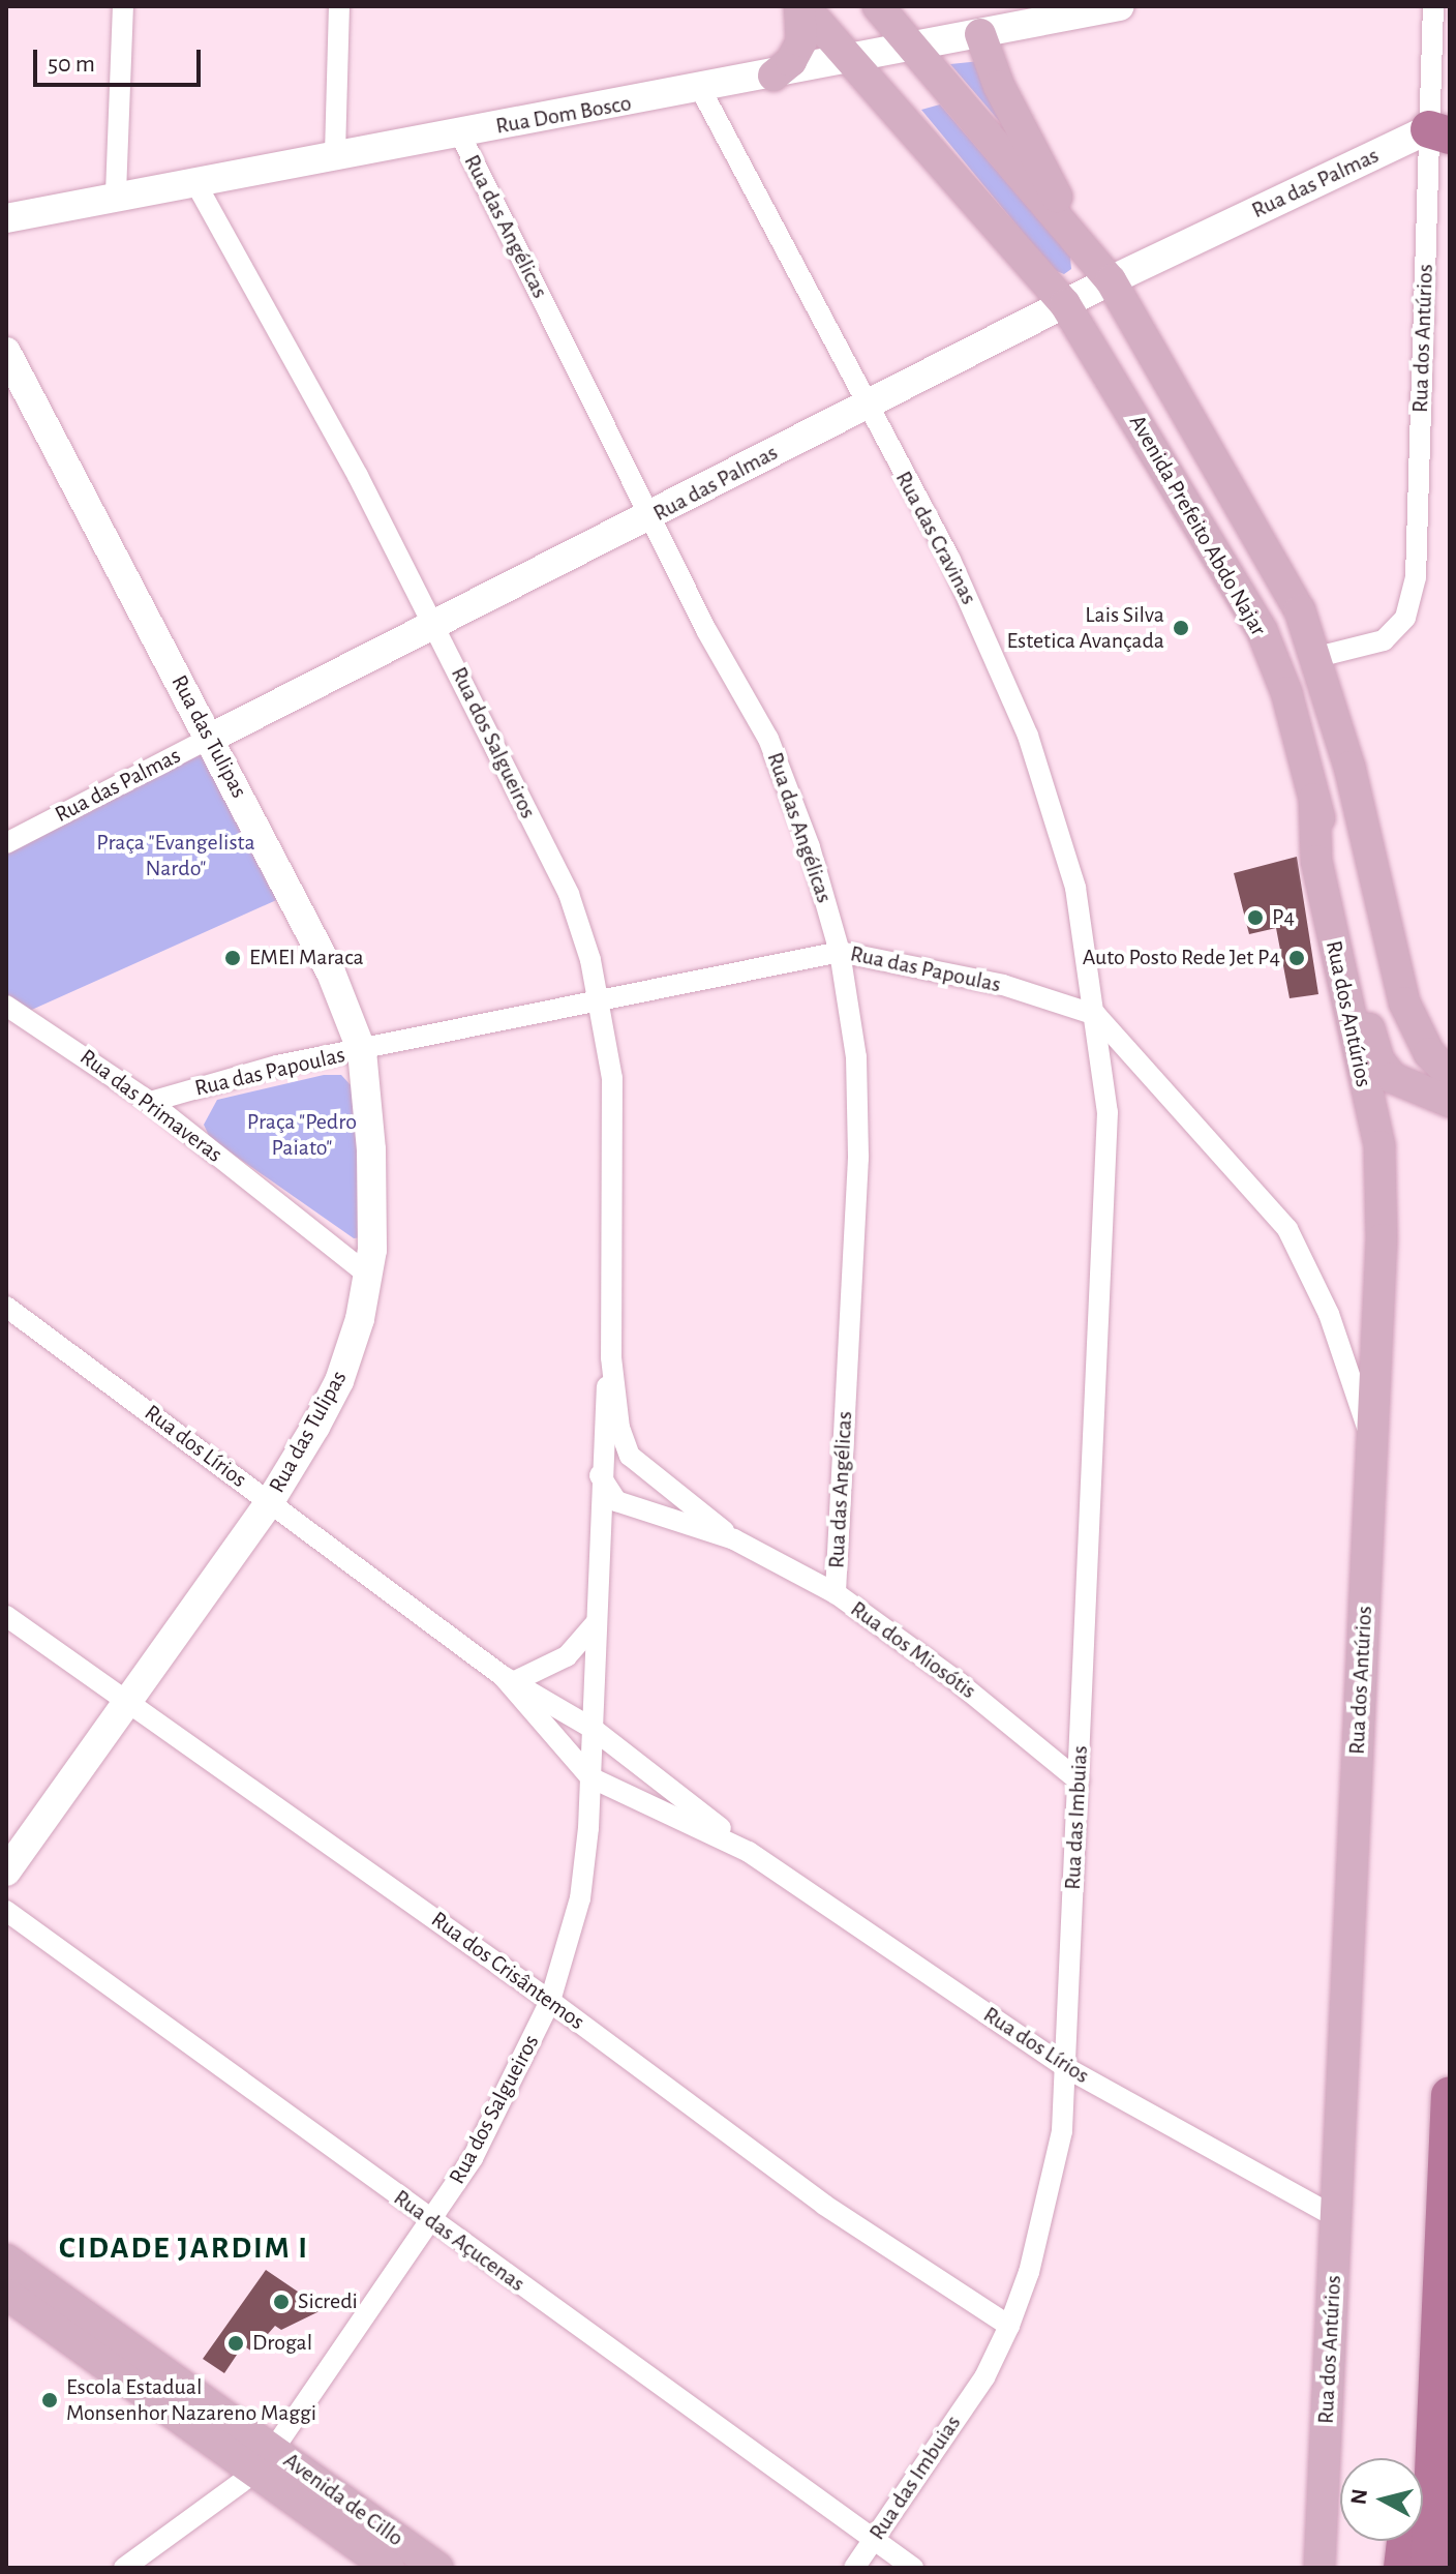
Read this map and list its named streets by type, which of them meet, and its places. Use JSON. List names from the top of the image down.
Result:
{
  "streets": {
    "main road": [
      "Rua Dom Bosco",
      "Rua das Palmas",
      "Rua dos Antúrios",
      "Avenida Prefeito Abdo Najar",
      "Rua das Tulipas",
      "Avenida de Cillo"
    ],
    "street": [
      "Rua das Angélicas",
      "Rua das Cravinas",
      "Rua dos Salgueiros",
      "Rua das Papoulas",
      "Rua das Primaveras",
      "Rua dos Lírios",
      "Rua dos Miosótis",
      "Rua das Imbuias",
      "Rua dos Crisântemos",
      "Rua das Açucenas"
    ]
  },
  "crossings": [
    ["Rua Dom Bosco", "Rua das Angélicas"],
    ["Rua Dom Bosco", "Avenida Prefeito Abdo Najar"],
    ["Rua Dom Bosco", "Rua das Cravinas"],
    ["Rua Dom Bosco", "Rua dos Salgueiros"],
    ["Rua das Palmas", "Rua das Angélicas"],
    ["Rua das Palmas", "Rua dos Antúrios"],
    ["Rua das Palmas", "Avenida Prefeito Abdo Najar"],
    ["Rua das Palmas", "Rua das Cravinas"],
    ["Rua das Palmas", "Rua das Tulipas"],
    ["Rua das Palmas", "Rua dos Salgueiros"],
    ["Rua das Angélicas", "Rua das Papoulas"],
    ["Rua das Angélicas", "Rua dos Miosótis"],
    ["Rua dos Antúrios", "Avenida Prefeito Abdo Najar"],
    ["Rua dos Antúrios", "Rua das Papoulas"],
    ["Rua dos Antúrios", "Rua dos Lírios"],
    ["Rua das Cravinas", "Rua das Papoulas"],
    ["Rua das Cravinas", "Rua das Imbuias"],
    ["Rua das Tulipas", "Rua das Papoulas"],
    ["Rua das Tulipas", "Rua das Primaveras"],
    ["Rua das Tulipas", "Rua dos Lírios"],
    ["Rua das Tulipas", "Rua dos Crisântemos"],
    ["Rua dos Salgueiros", "Rua das Papoulas"],
    ["Rua dos Salgueiros", "Rua dos Lírios"],
    ["Rua dos Salgueiros", "Rua dos Miosótis"],
    ["Rua dos Salgueiros", "Rua dos Crisântemos"],
    ["Rua dos Salgueiros", "Rua das Açucenas"],
    ["Rua dos Salgueiros", "Avenida de Cillo"],
    ["Rua das Papoulas", "Rua das Primaveras"],
    ["Rua das Papoulas", "Rua das Imbuias"],
    ["Rua dos Lírios", "Rua das Imbuias"],
    ["Rua dos Miosótis", "Rua das Imbuias"],
    ["Rua das Imbuias", "Rua dos Crisântemos"],
    ["Rua das Imbuias", "Rua das Açucenas"]
  ],
  "districts": ["CIDADE JARDIM I"],
  "parks": ["Praça \"Evangelista Nardo\"", "Praça \"Pedro Paiato\""],
  "places": [
    "Lais Silva Estetica Avançada",
    "P4",
    "EMEI Maraca",
    "Auto Posto Rede Jet P4",
    "Sicredi",
    "Drogal",
    "Escola Estadual Monsenhor Nazareno Maggi"
  ],
  "scale_bar": "50 m",
  "north": "left"
}
